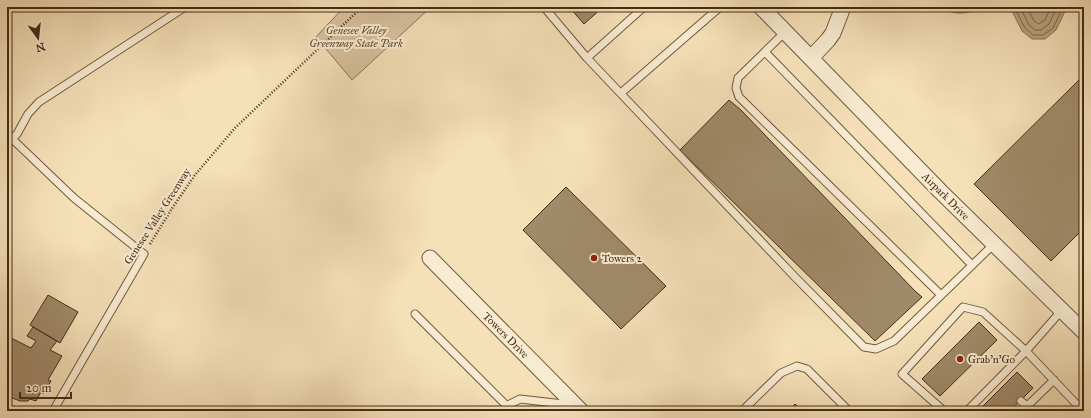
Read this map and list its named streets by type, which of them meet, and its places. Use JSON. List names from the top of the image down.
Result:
{
  "streets": {
    "street": ["Airpark Drive", "Towers Drive"],
    "lane": ["Genesee Valley Greenway"]
  },
  "parks": ["Genesee Valley Greenway State Park"],
  "places": ["Towers 2", "Grab'n'Go"],
  "scale_bar": "20 m",
  "north": "bottom"
}
